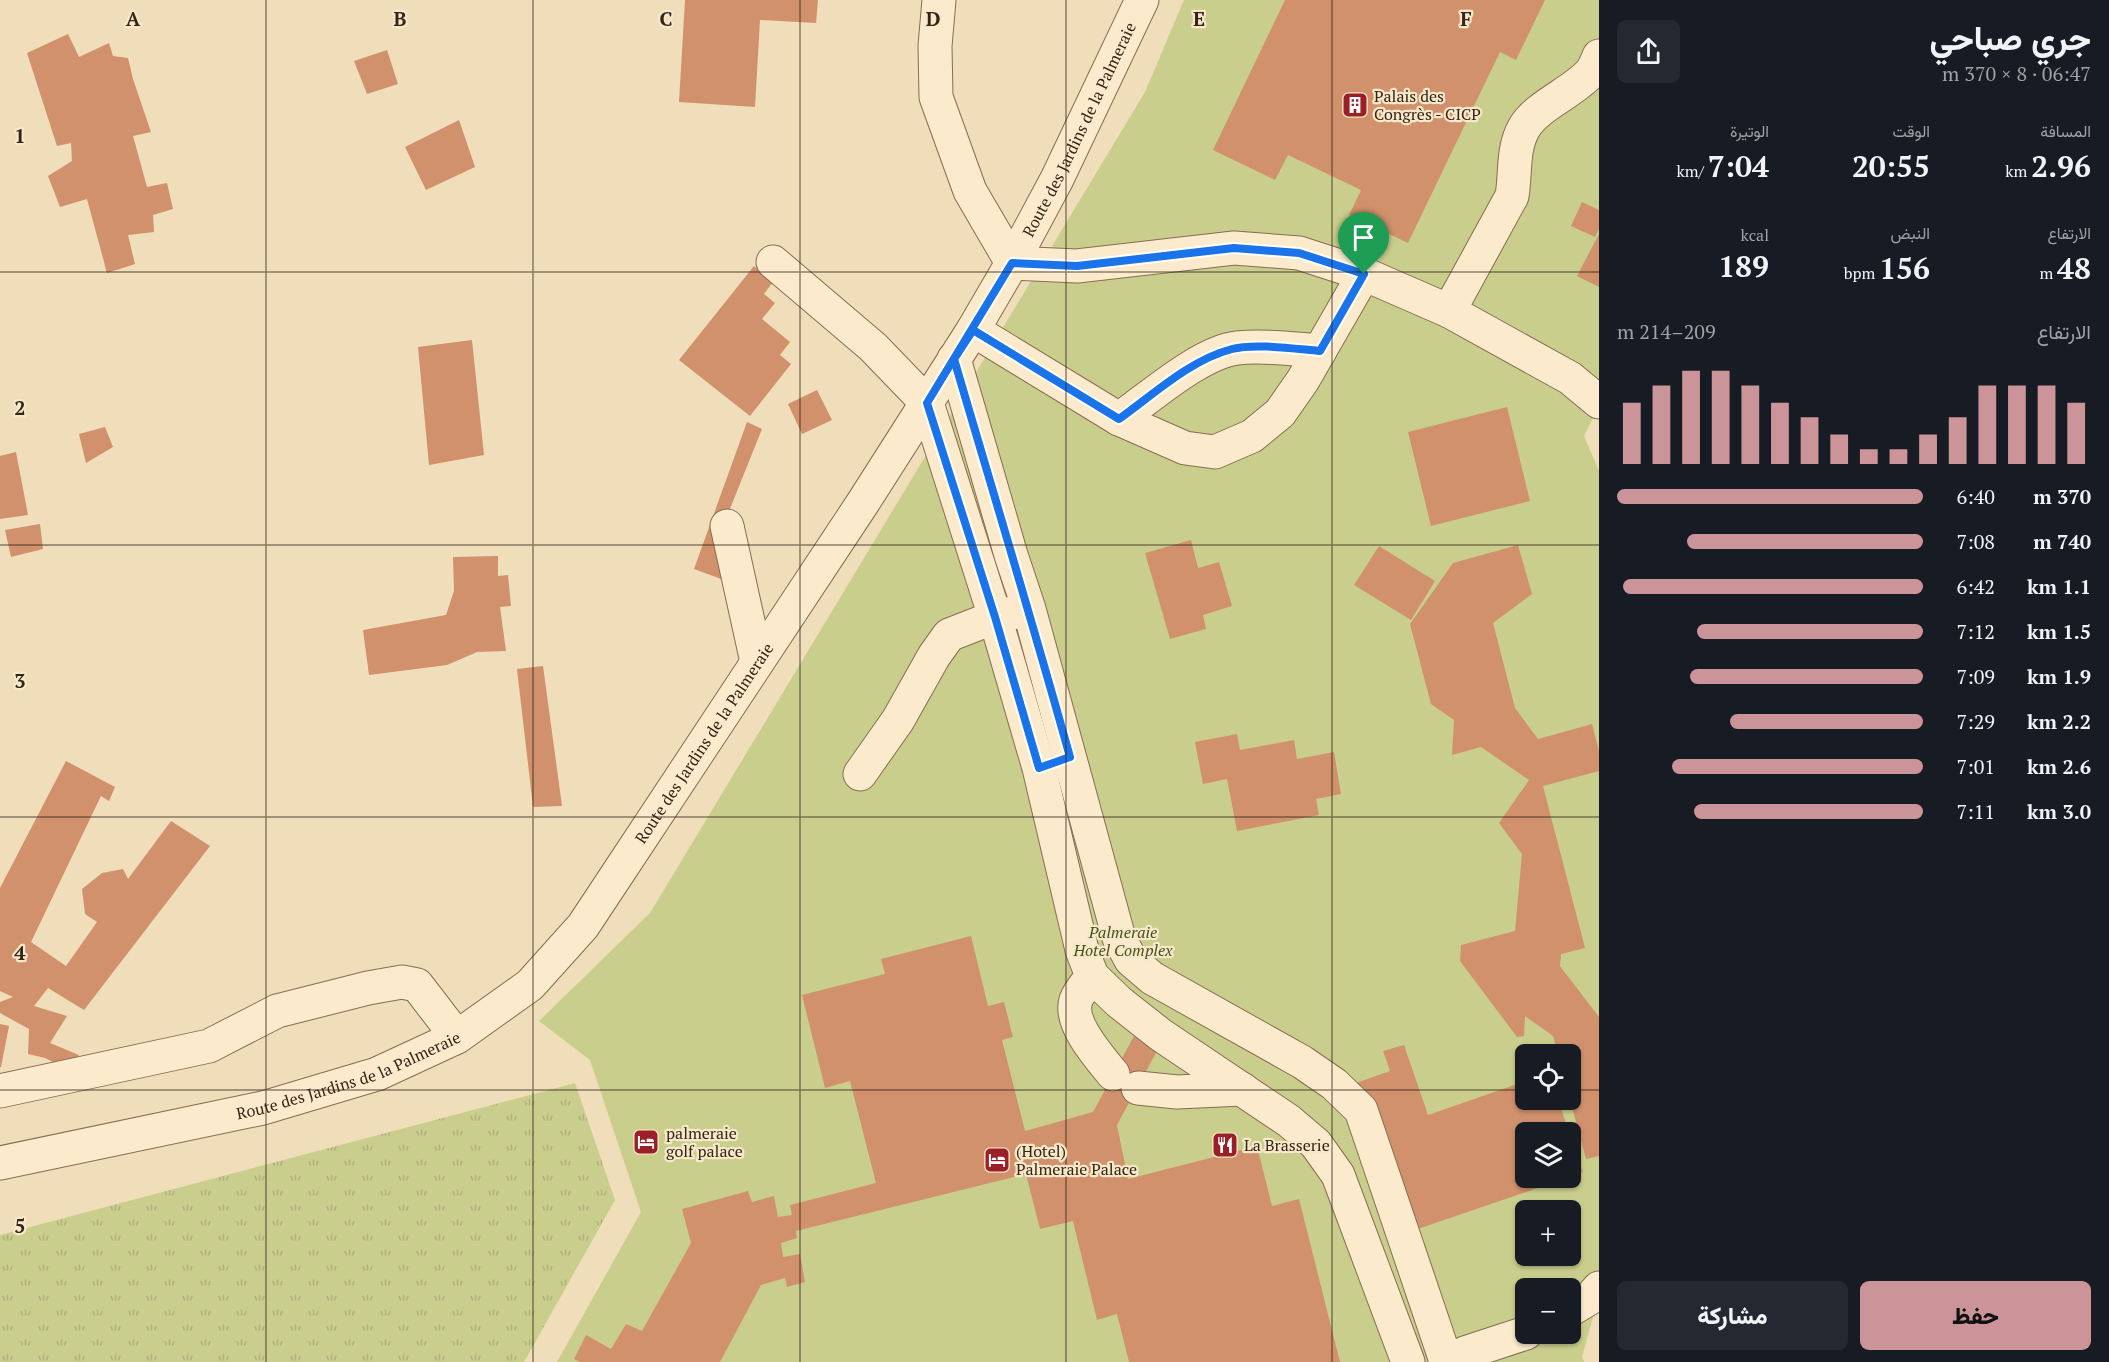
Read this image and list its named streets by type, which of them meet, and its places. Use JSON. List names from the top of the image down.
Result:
{
  "streets": {
    "street": ["Route des Jardins de la Palmeraie"]
  },
  "parks": ["Palmeraie Hotel Complex"],
  "places": {
    "building": ["Palais des Congrès - CICP"],
    "hotel": ["palmeraie golf palace", "(Hotel) Palmeraie Palace"],
    "restaurant": ["La Brasserie"]
  },
  "page": {
    "heading": ["جري صباحي", "06:47 · 8 × 370 m"],
    "stats": [
      ["المسافة", "2.96 km"],
      ["الوقت", "20:55"],
      ["الوتيرة", "7:04 /km"],
      ["الارتفاع", "48 m"],
      ["النبض", "156 bpm"],
      ["kcal", "189"]
    ],
    "chart": ["الارتفاع", "209–214 m"],
    "list": [
      {
        "name": "370 m",
        "note": "6:40"
      },
      {
        "name": "740 m",
        "note": "7:08"
      },
      {
        "name": "1.1 km",
        "note": "6:42"
      },
      {
        "name": "1.5 km",
        "note": "7:12"
      },
      {
        "name": "1.9 km",
        "note": "7:09"
      },
      {
        "name": "2.2 km",
        "note": "7:29"
      },
      {
        "name": "2.6 km",
        "note": "7:01"
      },
      {
        "name": "3.0 km",
        "note": "7:11"
      }
    ],
    "map_buttons": ["+", "−"],
    "buttons": ["حفظ", "مشاركة"]
  },
  "grid": {
    "columns": [
      "A",
      "B",
      "C",
      "D",
      "E",
      "F"
    ],
    "rows": [
      "1",
      "2",
      "3",
      "4",
      "5"
    ]
  }
}
